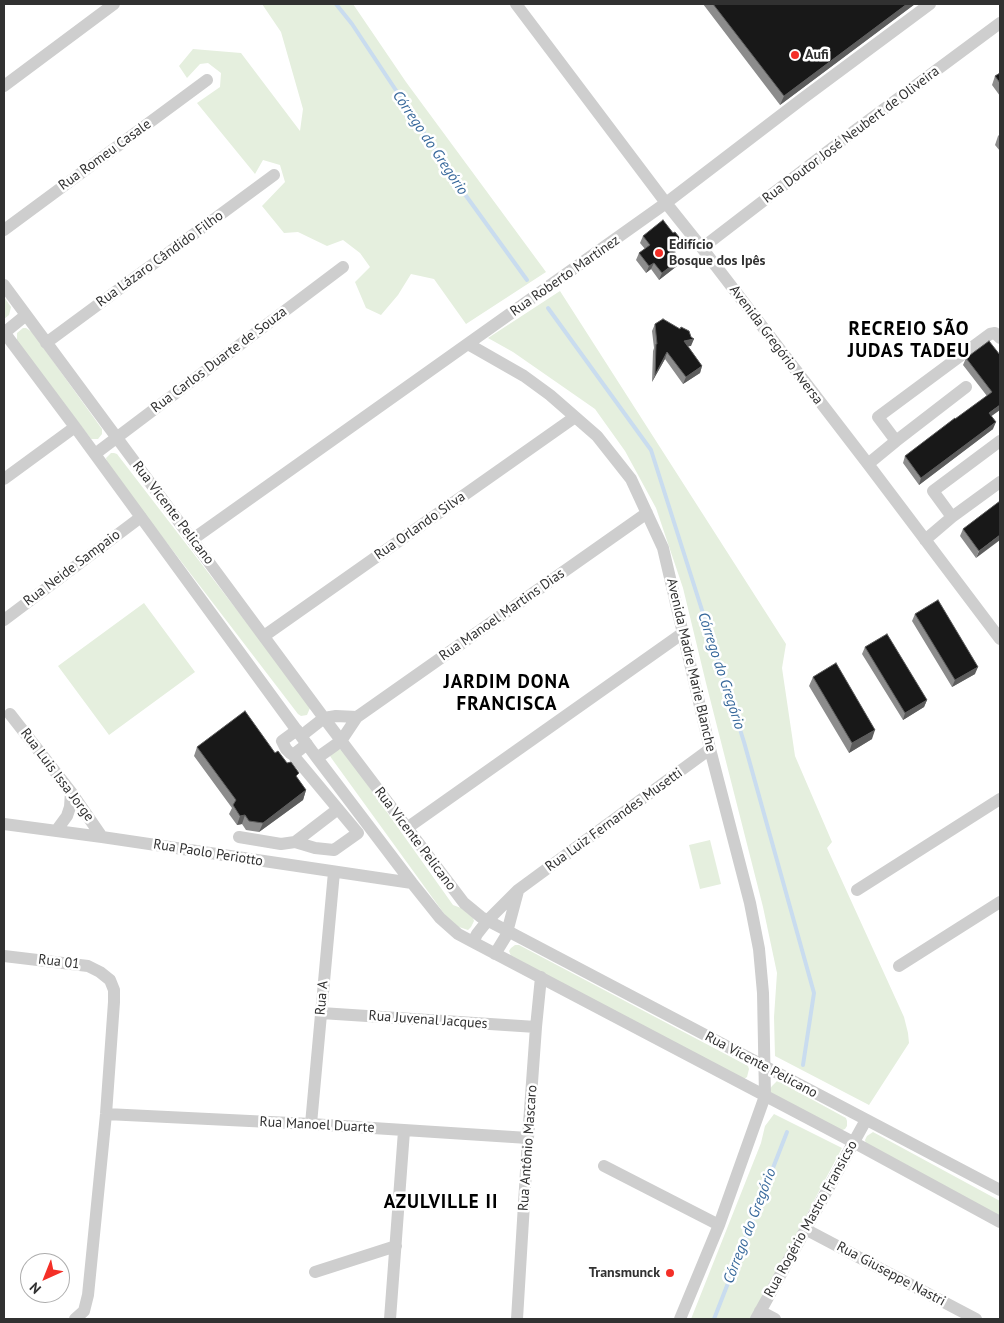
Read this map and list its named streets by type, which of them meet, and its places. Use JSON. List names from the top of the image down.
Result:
{
  "streets": {
    "street": [
      "Rua Doutor José Neubert de Oliveira",
      "Rua Romeu Casale",
      "Rua Lázaro Cândido Filho",
      "Rua Roberto Martinez",
      "Avenida Gregório Aversa",
      "Rua Carlos Duarte de Souza",
      "Rua Vicente Pelicano",
      "Rua Orlando Silva",
      "Rua Neide Sampaio",
      "Rua Manoel Martins Dias",
      "Avenida Madre Marie Blanche",
      "Rua Luis Issa Jorge",
      "Rua Luiz Fernandes Musetti",
      "Rua Paolo Periotto",
      "Rua 01",
      "Rua A",
      "Rua Juvenal Jacques",
      "Rua Manoel Duarte",
      "Rua Antônio Mascaro",
      "Rua Rogério Mastro Fransicso",
      "Rua Giuseppe Nastri"
    ]
  },
  "crossings": [
    ["Rua Doutor José Neubert de Oliveira", "Avenida Gregório Aversa"],
    ["Rua Lázaro Cândido Filho", "Rua Vicente Pelicano"],
    ["Rua Roberto Martinez", "Avenida Gregório Aversa"],
    ["Rua Roberto Martinez", "Rua Vicente Pelicano"],
    ["Rua Roberto Martinez", "Avenida Madre Marie Blanche"],
    ["Rua Carlos Duarte de Souza", "Rua Vicente Pelicano"],
    ["Rua Vicente Pelicano", "Rua Orlando Silva"],
    ["Rua Vicente Pelicano", "Rua Neide Sampaio"],
    ["Rua Vicente Pelicano", "Rua Manoel Martins Dias"],
    ["Rua Vicente Pelicano", "Avenida Madre Marie Blanche"],
    ["Rua Vicente Pelicano", "Rua Luiz Fernandes Musetti"],
    ["Rua Vicente Pelicano", "Rua Paolo Periotto"],
    ["Rua Vicente Pelicano", "Rua Antônio Mascaro"],
    ["Rua Vicente Pelicano", "Rua Rogério Mastro Fransicso"],
    ["Rua Orlando Silva", "Avenida Madre Marie Blanche"],
    ["Rua Manoel Martins Dias", "Avenida Madre Marie Blanche"],
    ["Avenida Madre Marie Blanche", "Rua Luiz Fernandes Musetti"],
    ["Rua Luis Issa Jorge", "Rua Paolo Periotto"],
    ["Rua Paolo Periotto", "Rua A"],
    ["Rua 01", "Rua Manoel Duarte"],
    ["Rua A", "Rua Juvenal Jacques"],
    ["Rua A", "Rua Manoel Duarte"],
    ["Rua Juvenal Jacques", "Rua Antônio Mascaro"],
    ["Rua Manoel Duarte", "Rua Antônio Mascaro"],
    ["Rua Rogério Mastro Fransicso", "Rua Giuseppe Nastri"]
  ],
  "districts": ["RECREIO SÃO JUDAS TADEU", "JARDIM DONA FRANCISCA", "AZULVILLE II"],
  "water": ["Córrego do Gregório"],
  "places": ["Aufi", "Edifício Bosque dos Ipês", "Transmunck"],
  "north": "bottom left"
}
